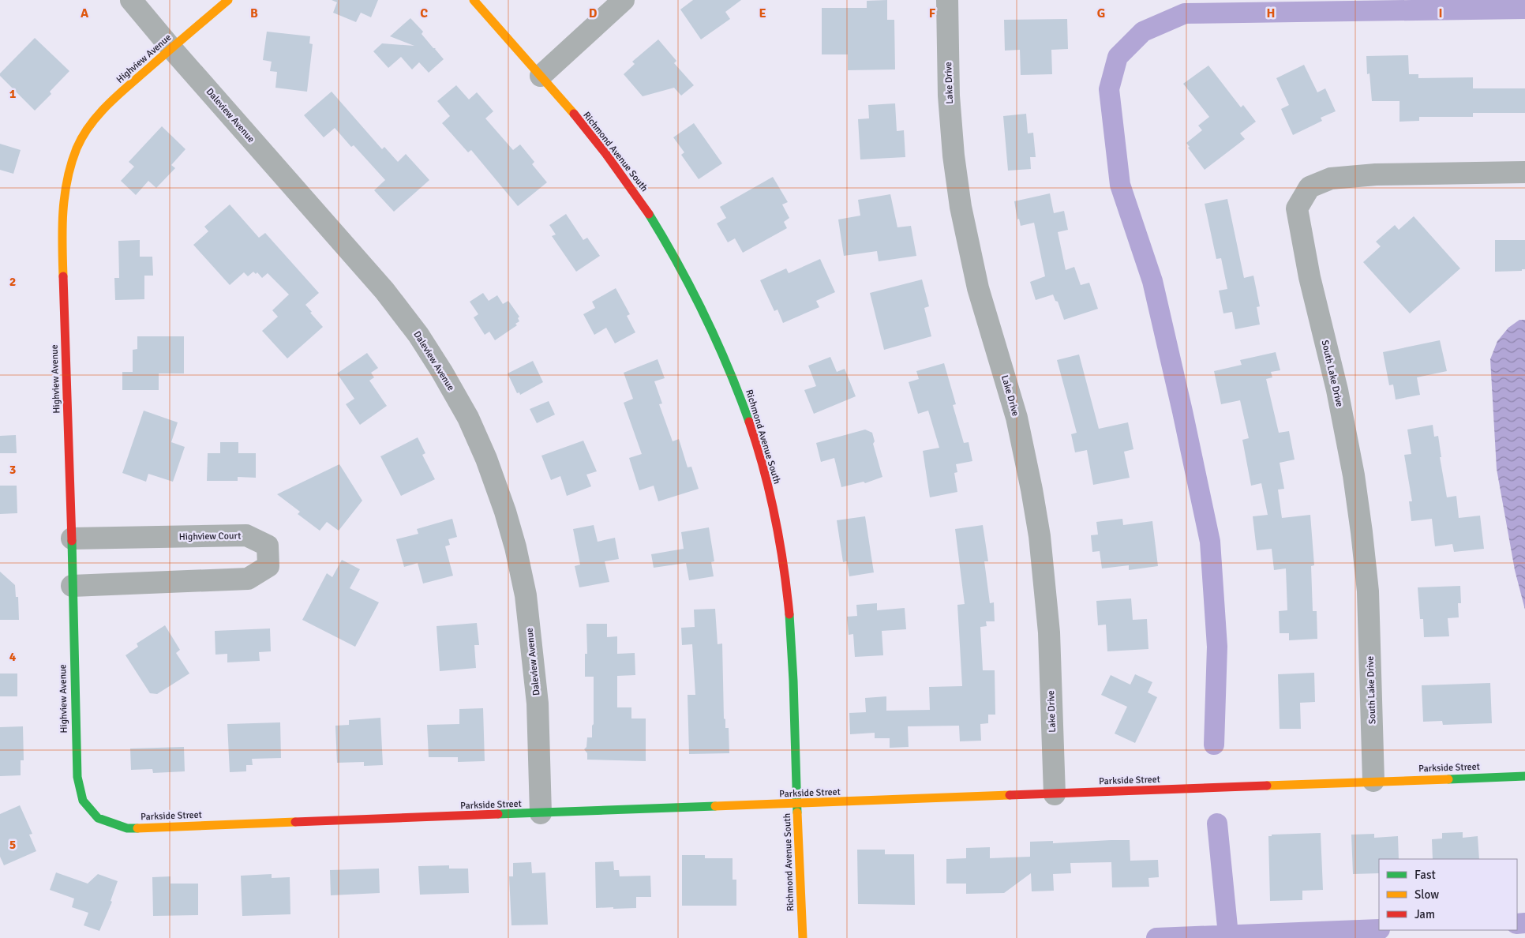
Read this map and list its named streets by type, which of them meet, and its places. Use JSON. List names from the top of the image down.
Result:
{
  "streets": {
    "street": [
      "Highview Avenue",
      "Lake Drive",
      "Daleview Avenue",
      "Richmond Avenue South",
      "South Lake Drive",
      "Highview Court",
      "Parkside Street"
    ]
  },
  "crossings": [
    ["Highview Avenue", "Daleview Avenue"],
    ["Highview Avenue", "Highview Court"],
    ["Highview Avenue", "Parkside Street"],
    ["Lake Drive", "Parkside Street"],
    ["Daleview Avenue", "Parkside Street"],
    ["Richmond Avenue South", "Parkside Street"],
    ["South Lake Drive", "Parkside Street"]
  ],
  "legend": ["Fast", "Slow", "Jam"],
  "grid": {
    "columns": [
      "A",
      "B",
      "C",
      "D",
      "E",
      "F",
      "G",
      "H",
      "I"
    ],
    "rows": [
      "1",
      "2",
      "3",
      "4",
      "5"
    ]
  }
}
